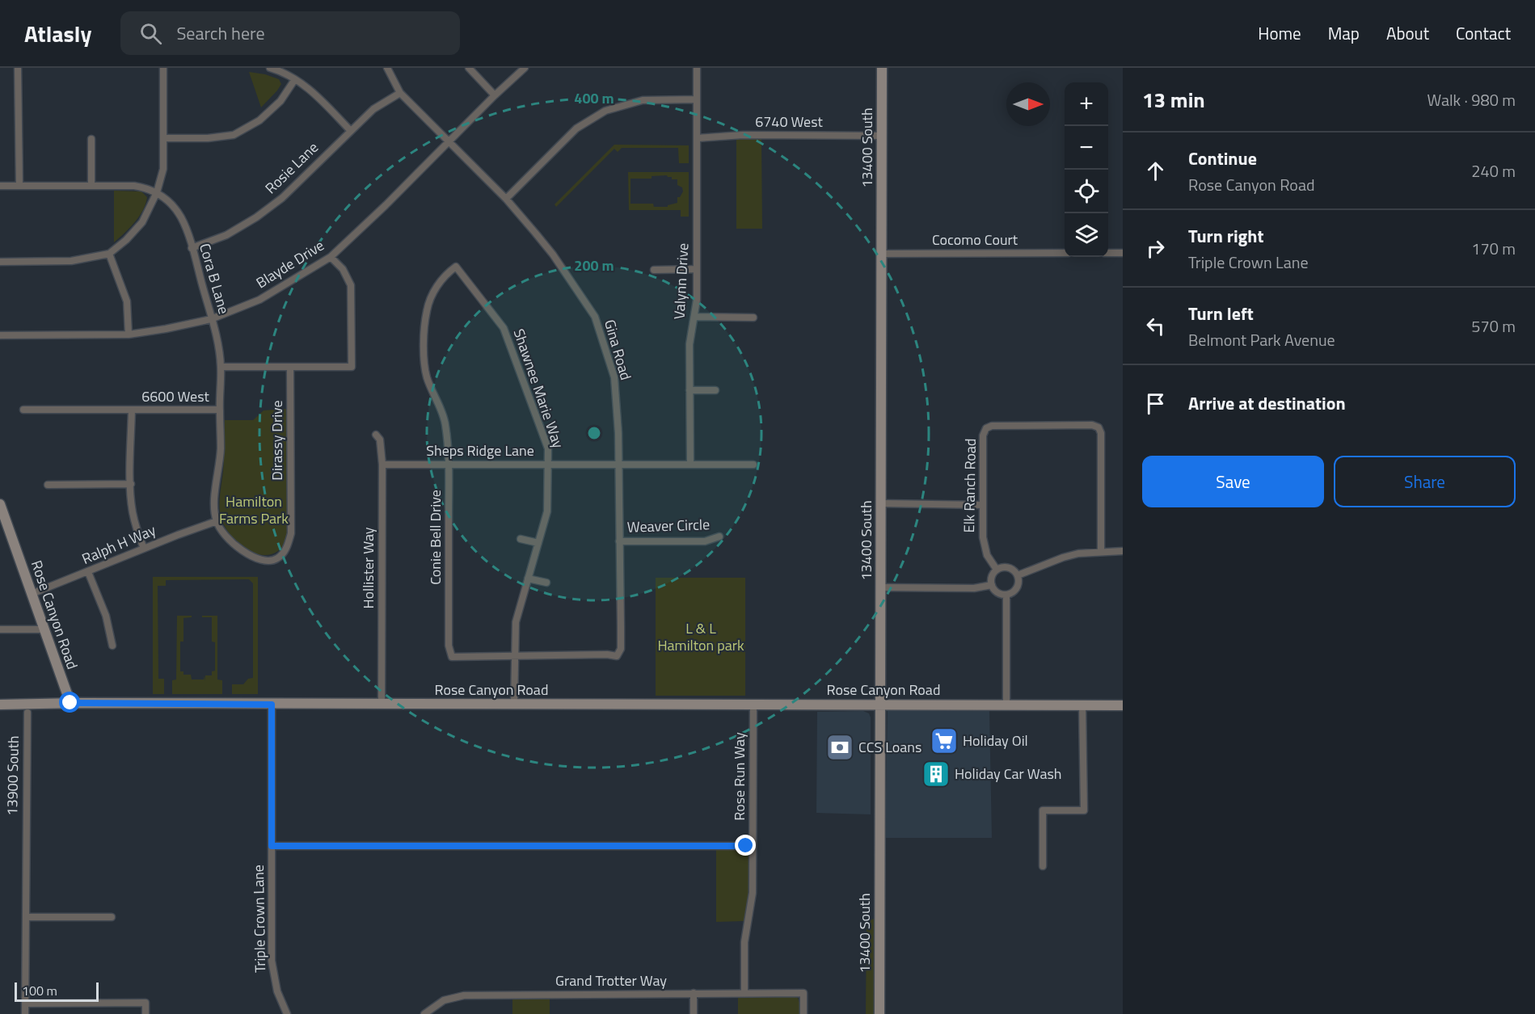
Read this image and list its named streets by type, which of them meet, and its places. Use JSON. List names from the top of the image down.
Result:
{
  "streets": {
    "street": [
      "6740 West",
      "13400 South",
      "Rosie Lane",
      "Cocomo Court",
      "Blayde Drive",
      "Cora B Lane",
      "Valynn Drive",
      "Gina Road",
      "Shawnee Marie Way",
      "6600 West",
      "Dirassy Drive",
      "Sheps Ridge Lane",
      "Elk Ranch Road",
      "Weaver Circle",
      "Conie Bell Drive",
      "Ralph H Way",
      "Hollister Way",
      "Rose Canyon Road",
      "13900 South",
      "Rose Run Way",
      "Triple Crown Lane",
      "Grand Trotter Way"
    ]
  },
  "crossings": [
    ["6740 West", "13400 South"],
    ["6740 West", "Valynn Drive"],
    ["13400 South", "Cocomo Court"],
    ["13400 South", "Rose Canyon Road"],
    ["Rosie Lane", "Cora B Lane"],
    ["Rosie Lane", "Gina Road"],
    ["Blayde Drive", "Cora B Lane"],
    ["Blayde Drive", "Gina Road"],
    ["Cora B Lane", "6600 West"],
    ["Cora B Lane", "Dirassy Drive"],
    ["Cora B Lane", "Ralph H Way"],
    ["Valynn Drive", "Sheps Ridge Lane"],
    ["Gina Road", "Sheps Ridge Lane"],
    ["Gina Road", "Weaver Circle"],
    ["Gina Road", "Conie Bell Drive"],
    ["Shawnee Marie Way", "Sheps Ridge Lane"],
    ["Shawnee Marie Way", "Conie Bell Drive"],
    ["Shawnee Marie Way", "Rose Canyon Road"],
    ["Dirassy Drive", "Ralph H Way"],
    ["Sheps Ridge Lane", "Conie Bell Drive"],
    ["Sheps Ridge Lane", "Hollister Way"],
    ["Ralph H Way", "Rose Canyon Road"],
    ["Hollister Way", "Rose Canyon Road"],
    ["Rose Canyon Road", "Rose Run Way"],
    ["Rose Canyon Road", "Triple Crown Lane"],
    ["Rose Run Way", "Grand Trotter Way"]
  ],
  "parks": ["Hamilton Farms Park", "L & L Hamilton park"],
  "places": {
    "supermarket": ["Holiday Oil"],
    "bank": ["CCS Loans"],
    "building": ["Holiday Car Wash"]
  },
  "scale_bar": "100 m",
  "north": "right",
  "page": {
    "header": "Atlasly",
    "search": "Search here",
    "nav": [
      "Home",
      "Map",
      "About",
      "Contact"
    ],
    "heading": ["13 min", "Walk · 980 m"],
    "map_buttons": ["+", "−"],
    "list": [
      ["Continue", "Rose Canyon Road", "240 m"],
      ["Turn right", "Triple Crown Lane", "170 m"],
      ["Turn left", "Belmont Park Avenue", "570 m"],
      "Arrive at destination"
    ],
    "buttons": ["Save", "Share"],
    "scale": "100 m"
  },
  "rings": ["400 m", "200 m"]
}
